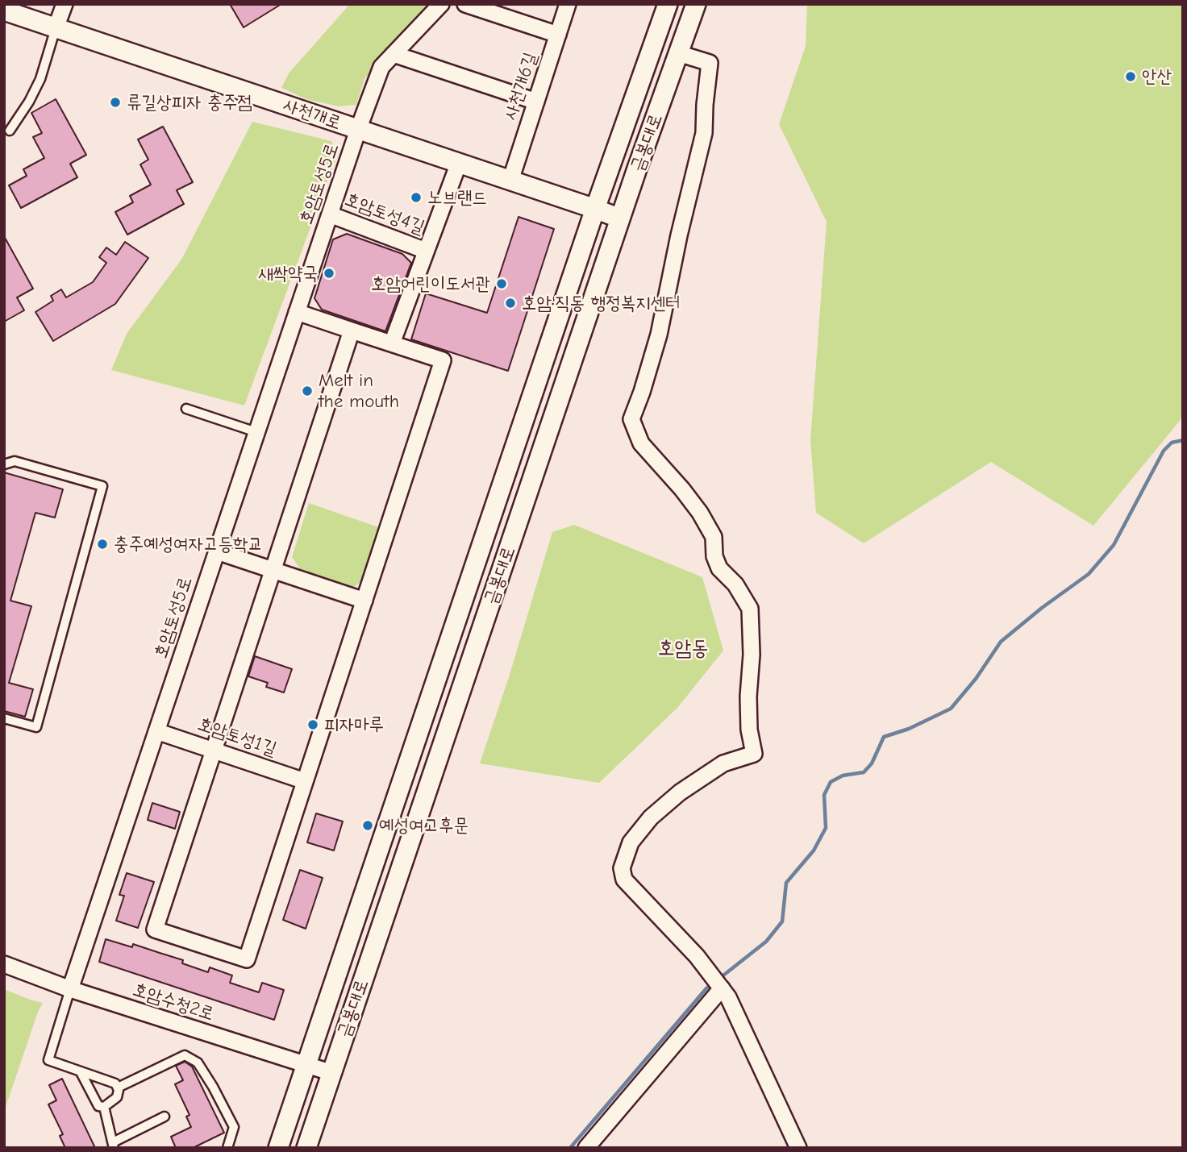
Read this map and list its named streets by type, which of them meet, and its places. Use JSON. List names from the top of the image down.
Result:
{
  "streets": {
    "street": [
      "사천개6길",
      "사천개로",
      "금봉대로",
      "호암토성5로",
      "호암토성4길",
      "호암토성1길",
      "호암수청2로"
    ]
  },
  "crossings": [
    ["사천개6길", "사천개로"],
    ["사천개로", "금봉대로"],
    ["사천개로", "호암토성5로"],
    ["금봉대로", "호암수청2로"],
    ["호암토성5로", "호암토성4길"],
    ["호암토성5로", "호암토성1길"],
    ["호암토성5로", "호암수청2로"]
  ],
  "districts": ["호암동"],
  "places": [
    "안산",
    "류길상피자 충주점",
    "노브랜드",
    "새싹약국",
    "호암어린이도서관",
    "호암·직동 행정복지센터",
    "Melt in the mouth",
    "충주예성여자고등학교",
    "피자마루",
    "예성여고후문"
  ]
}
